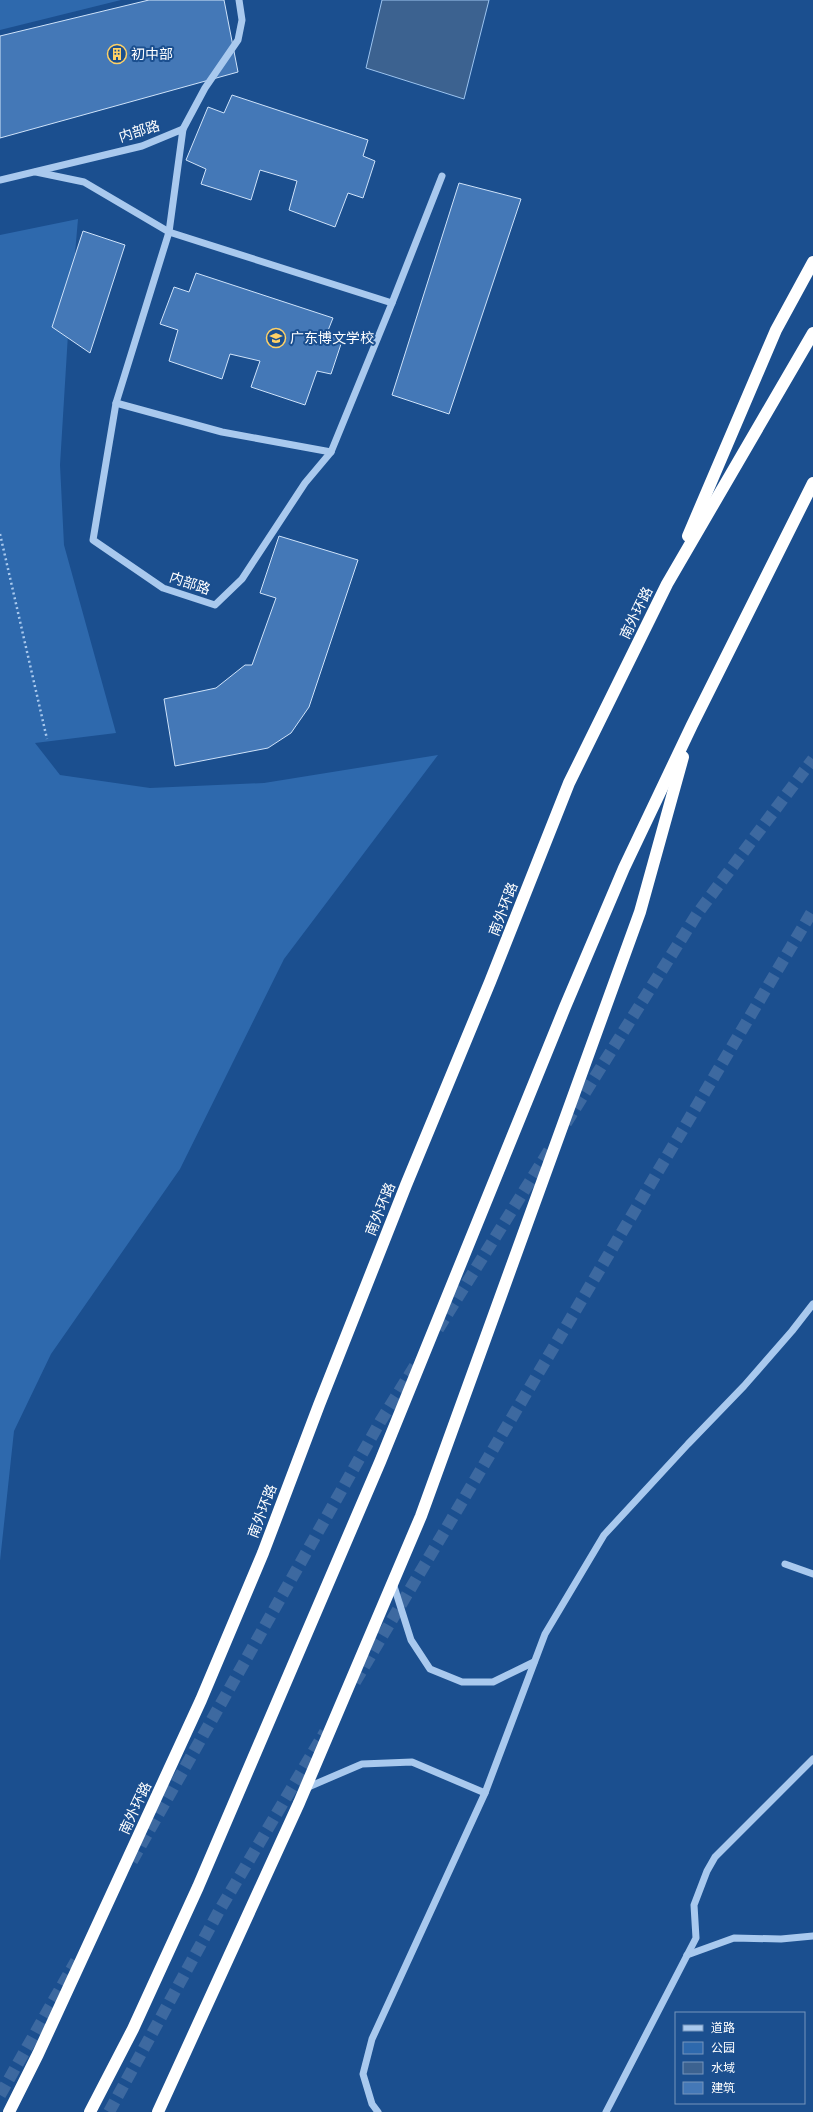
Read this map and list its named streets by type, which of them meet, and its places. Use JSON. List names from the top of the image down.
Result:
{
  "streets": {
    "highway": ["南外环路"],
    "street": ["内部路"]
  },
  "places": {
    "building": ["初中部"],
    "school or university": ["广东博文学校"]
  },
  "legend": [
    "道路",
    "公园",
    "水域",
    "建筑"
  ]
}
